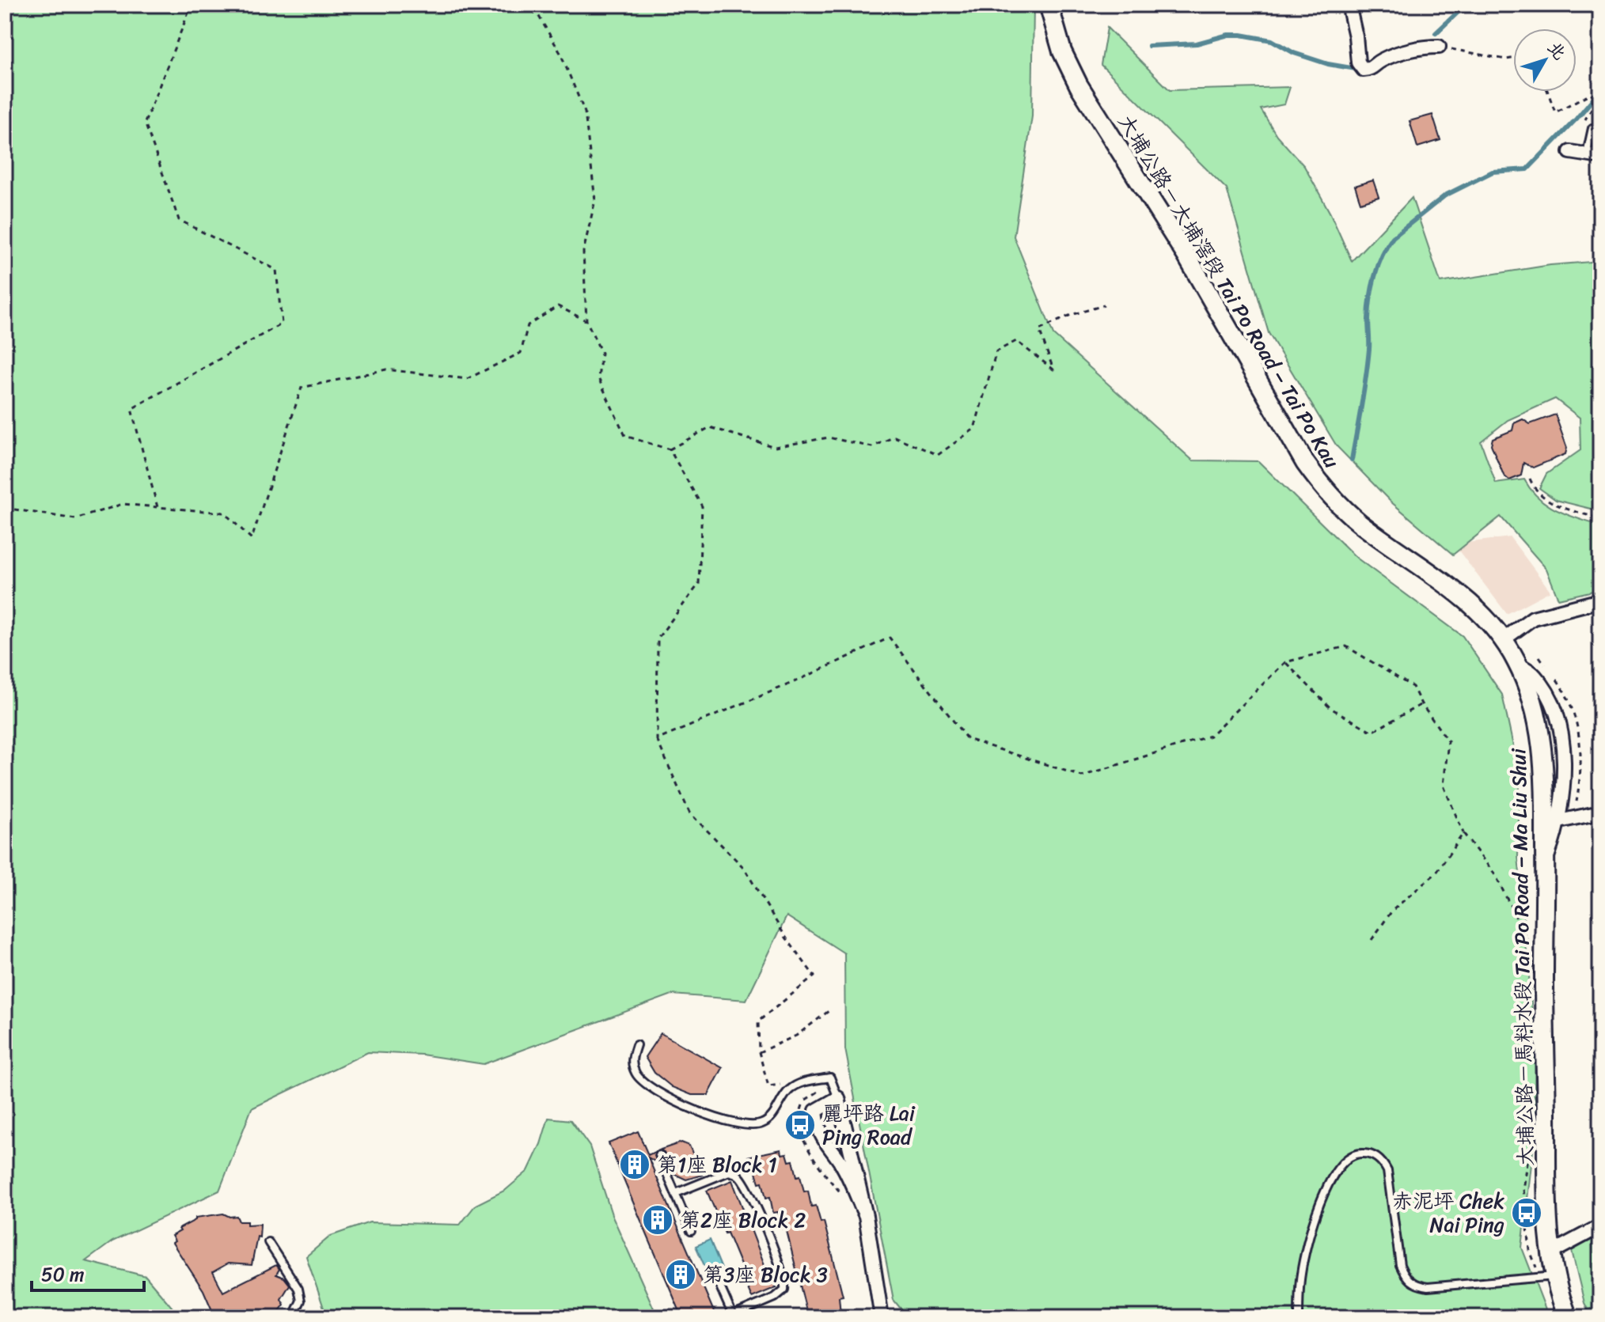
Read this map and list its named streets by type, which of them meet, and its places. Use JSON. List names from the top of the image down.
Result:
{
  "streets": {
    "main road": ["大埔公路－大埔滘段 Tai Po Road – Tai Po Kau", "大埔公路－馬料水段 Tai Po Road – Ma Liu Shui"]
  },
  "crossings": [
    ["大埔公路－大埔滘段 Tai Po Road – Tai Po Kau", "大埔公路－馬料水段 Tai Po Road – Ma Liu Shui"]
  ],
  "places": {
    "bus stop": ["麗坪路 Lai Ping Road", "赤泥坪 Chek Nai Ping"],
    "building": ["第1座 Block 1", "第2座 Block 2", "第3座 Block 3"]
  },
  "scale_bar": "50 m",
  "north": "top right"
}
